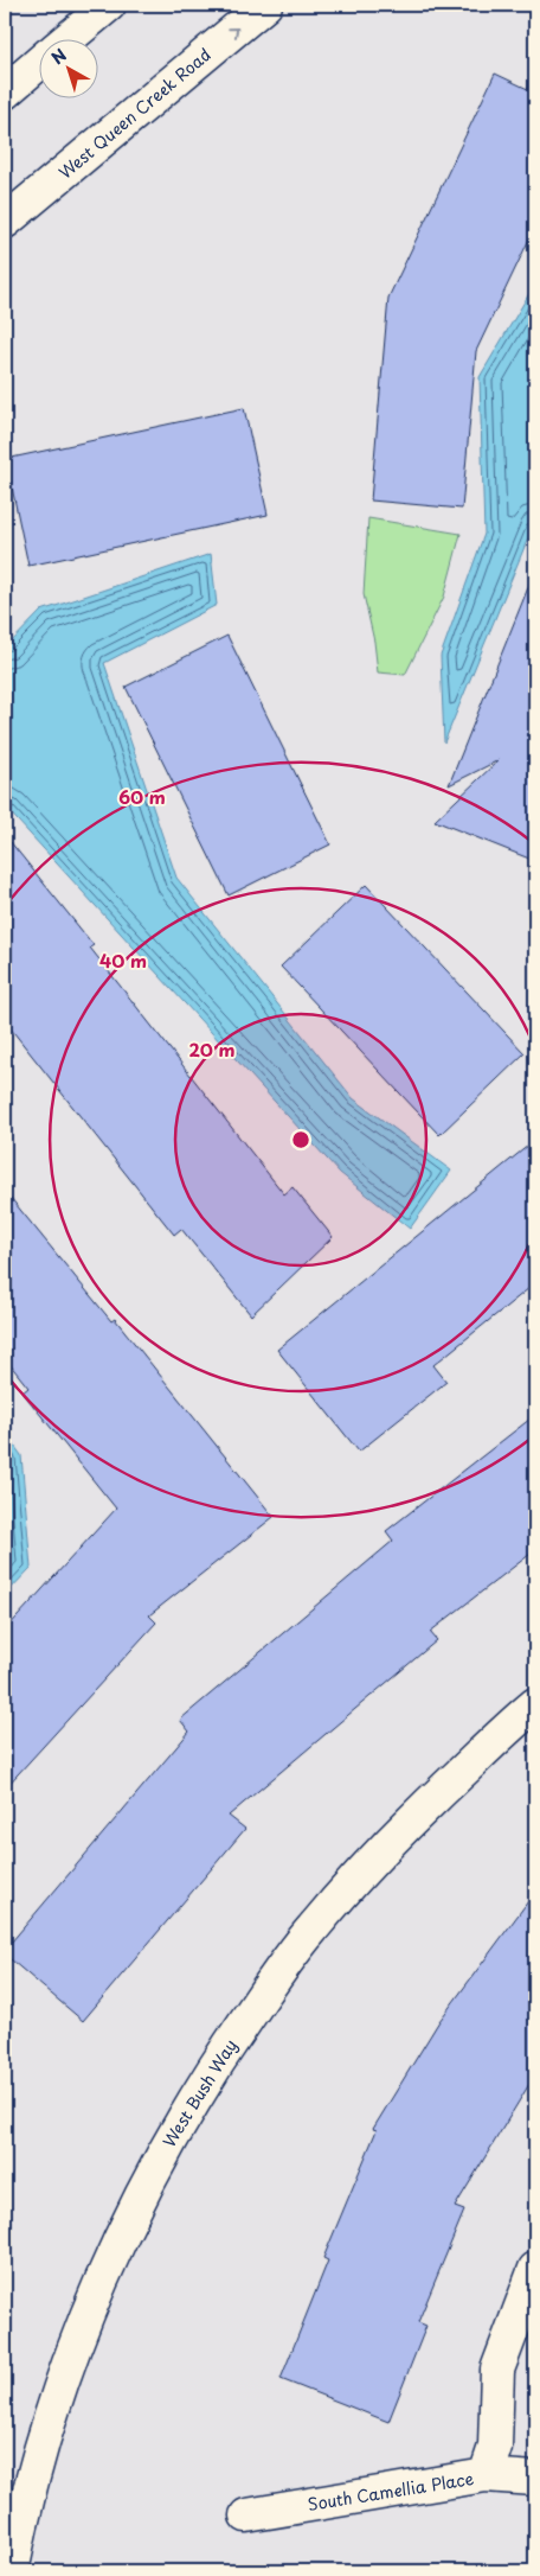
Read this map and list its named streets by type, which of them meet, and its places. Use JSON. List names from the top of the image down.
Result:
{
  "streets": {
    "street": ["West Queen Creek Road", "West Bush Way", "South Camellia Place"]
  },
  "one_way": ["West Queen Creek Road"],
  "north": "top left",
  "rings": ["60 m", "40 m", "20 m"]
}
